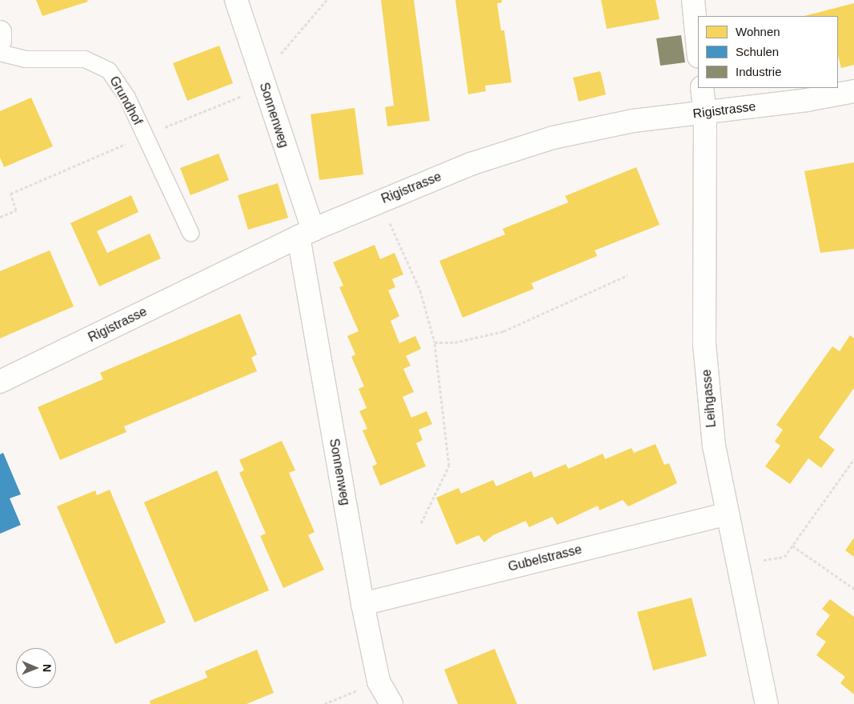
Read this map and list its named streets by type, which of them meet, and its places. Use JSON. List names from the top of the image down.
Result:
{
  "streets": {
    "street": [
      "Rigistrasse",
      "Sonnenweg",
      "Leihgasse",
      "Gubelstrasse"
    ],
    "lane": ["Grundhof"]
  },
  "crossings": [
    ["Rigistrasse", "Sonnenweg"],
    ["Rigistrasse", "Leihgasse"],
    ["Sonnenweg", "Gubelstrasse"],
    ["Leihgasse", "Gubelstrasse"]
  ],
  "legend": ["Wohnen", "Schulen", "Industrie"],
  "north": "right"
}
